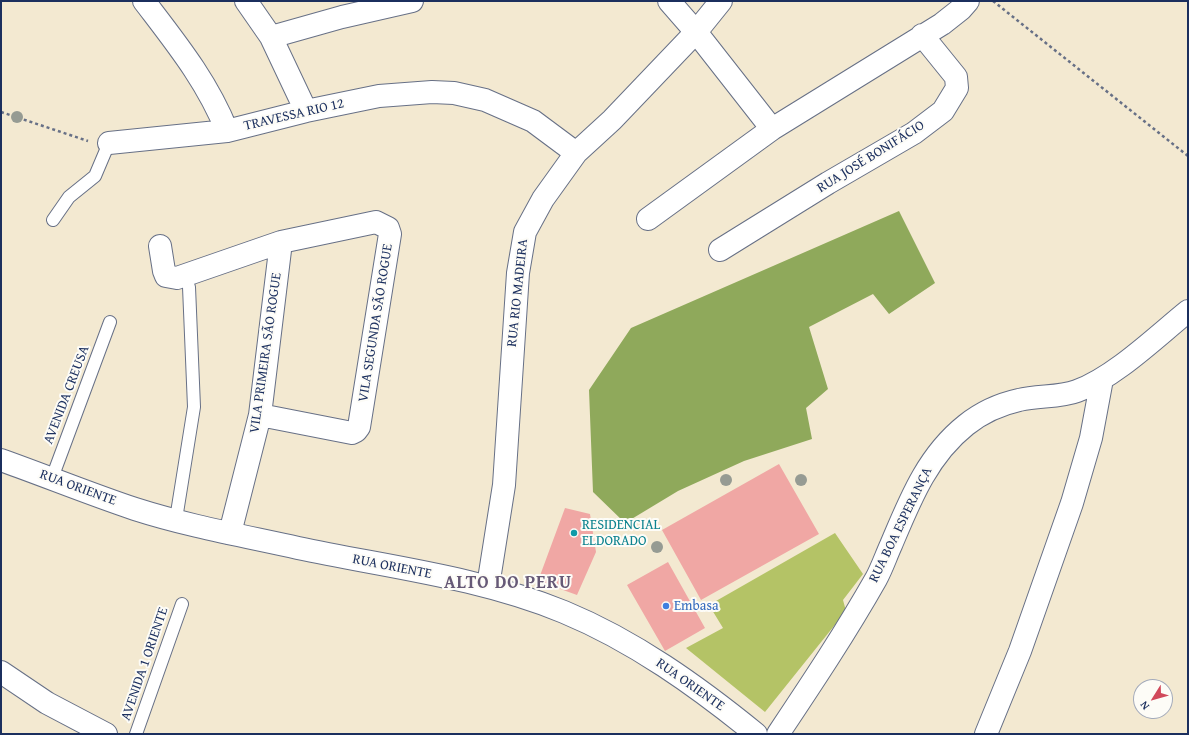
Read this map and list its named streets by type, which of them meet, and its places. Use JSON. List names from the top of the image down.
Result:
{
  "streets": {
    "street": [
      "TRAVESSA RIO 12",
      "RUA JOSÉ BONIFÁCIO",
      "RUA RIO MADEIRA",
      "VILA SEGUNDA SÃO ROGUE",
      "VILA PRIMEIRA SÃO ROGUE",
      "RUA ORIENTE",
      "RUA BOA ESPERANÇA"
    ],
    "lane": ["AVENIDA CREUSA", "AVENIDA 1 ORIENTE"]
  },
  "crossings": [
    ["TRAVESSA RIO 12", "RUA RIO MADEIRA"],
    ["RUA RIO MADEIRA", "RUA ORIENTE"],
    ["VILA SEGUNDA SÃO ROGUE", "VILA PRIMEIRA SÃO ROGUE"],
    ["VILA PRIMEIRA SÃO ROGUE", "RUA ORIENTE"],
    ["AVENIDA CREUSA", "RUA ORIENTE"]
  ],
  "districts": ["ALTO DO PERU"],
  "places": ["RESIDENCIAL ELDORADO", "Embasa"],
  "north": "bottom left"
}
